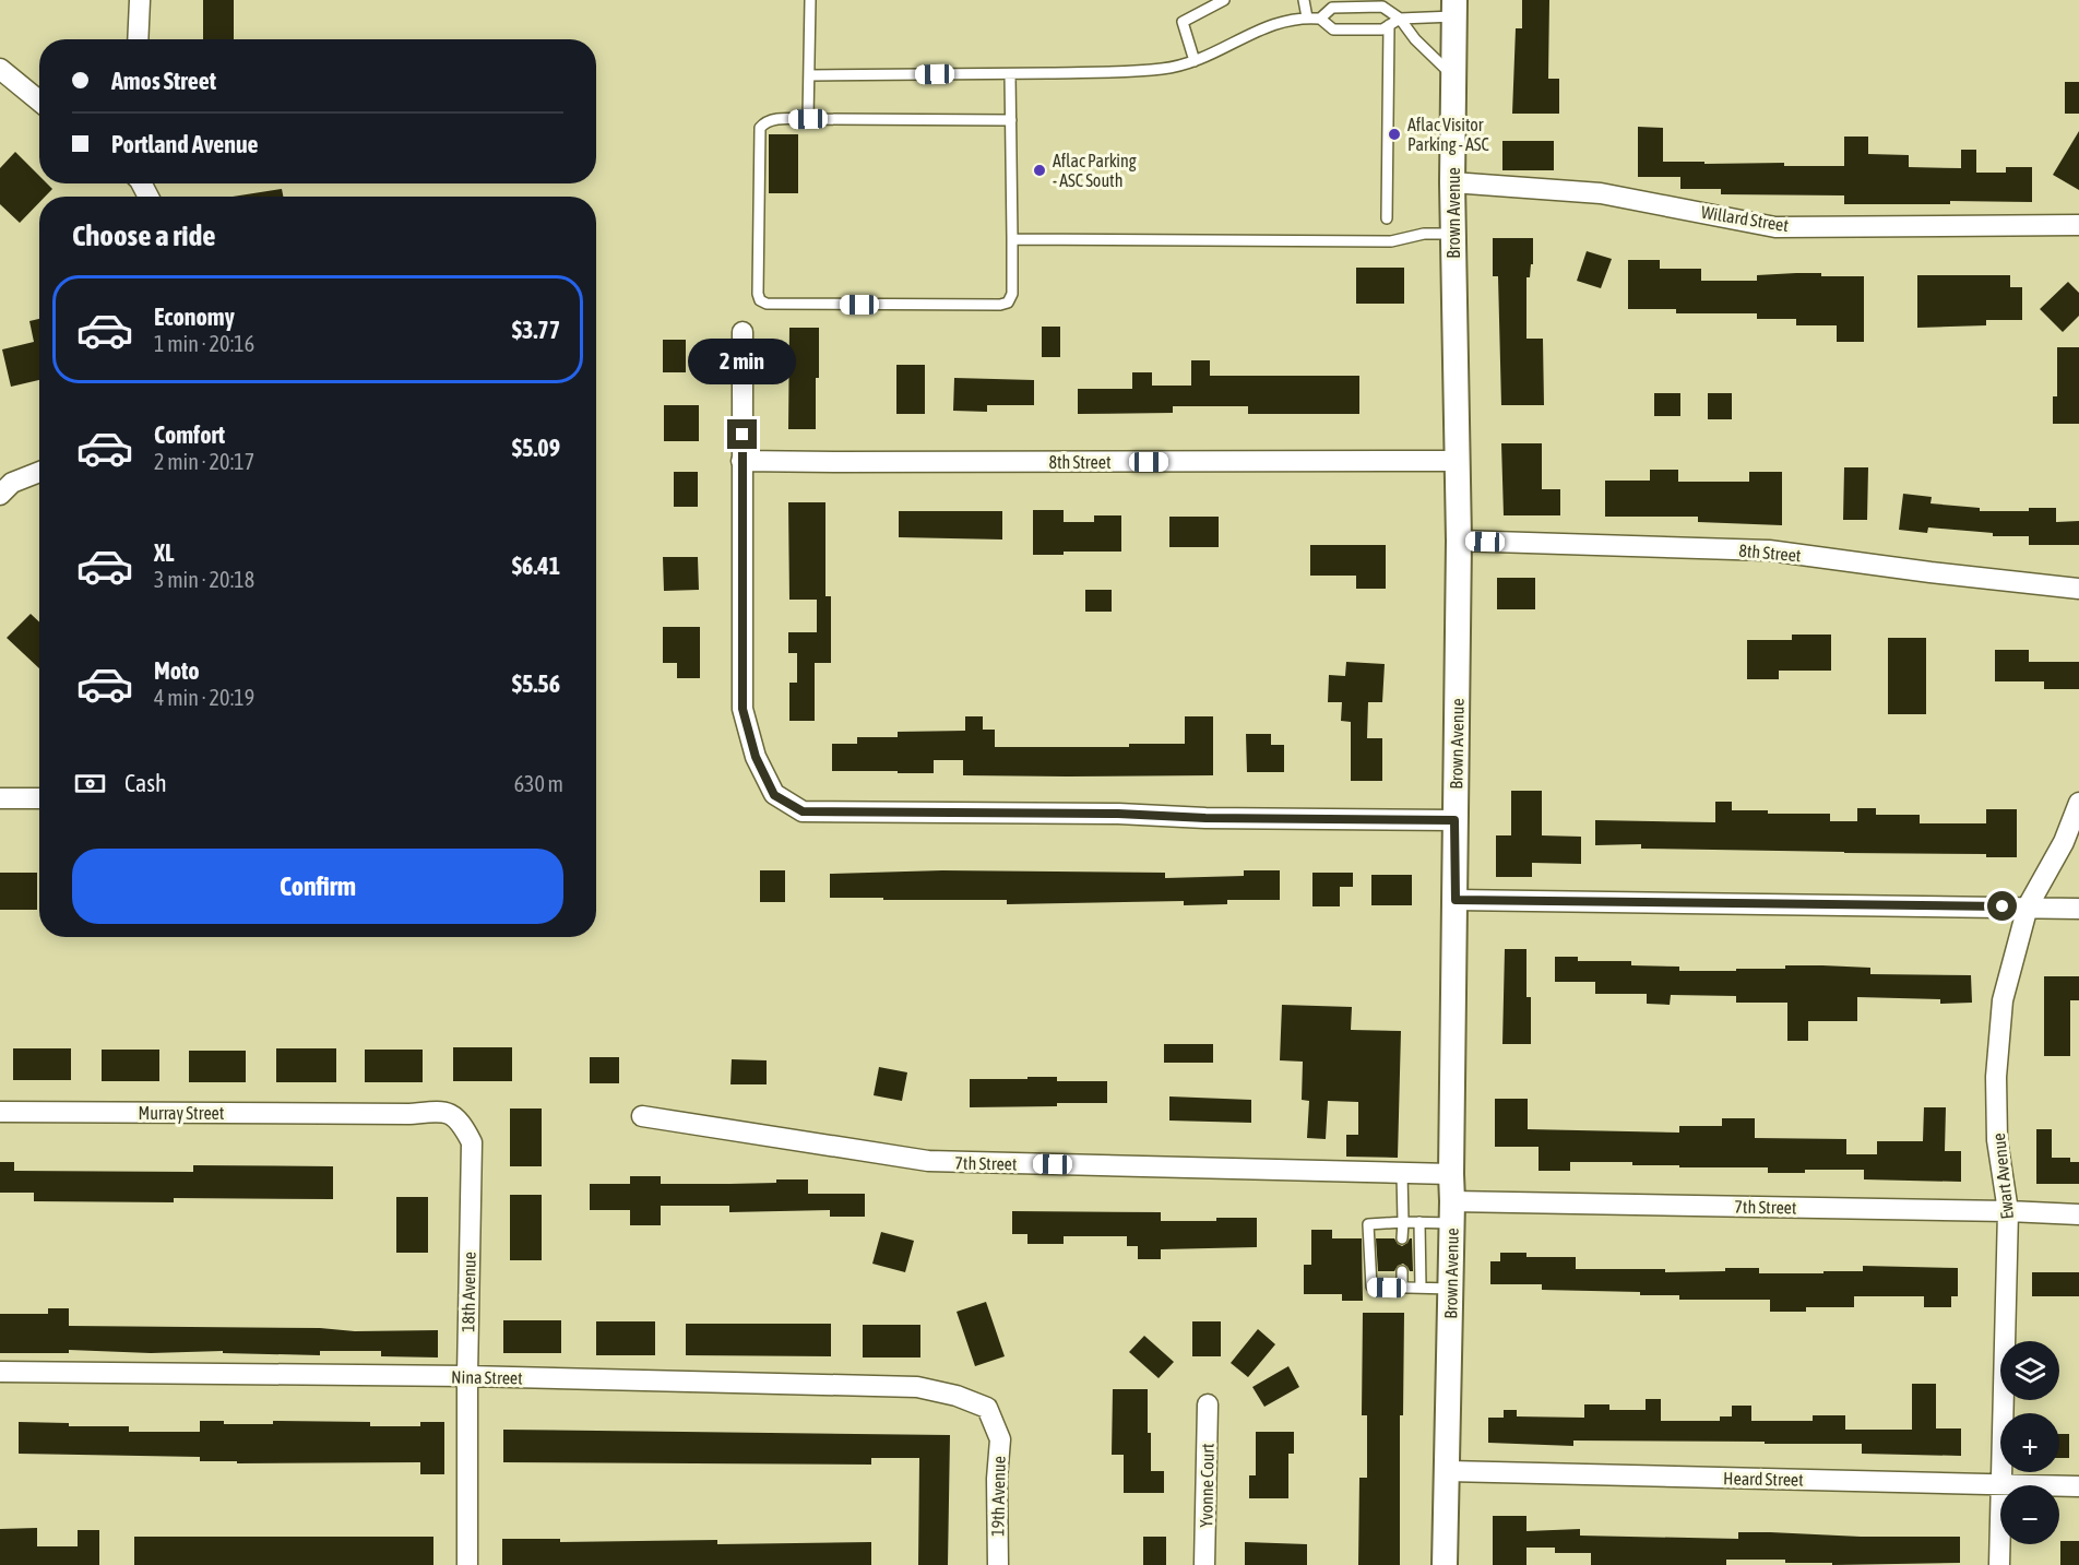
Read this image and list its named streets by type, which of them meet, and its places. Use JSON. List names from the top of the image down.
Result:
{
  "streets": {
    "street": [
      "Brown Avenue",
      "Willard Street",
      "8th Street",
      "Murray Street",
      "7th Street",
      "Ewart Avenue",
      "18th Avenue",
      "Nina Street",
      "Heard Street",
      "Yvonne Court",
      "19th Avenue"
    ]
  },
  "crossings": [
    ["Brown Avenue", "Willard Street"],
    ["Brown Avenue", "8th Street"],
    ["Brown Avenue", "7th Street"],
    ["Brown Avenue", "Heard Street"],
    ["Murray Street", "18th Avenue"],
    ["7th Street", "Ewart Avenue"],
    ["Ewart Avenue", "Heard Street"],
    ["18th Avenue", "Nina Street"],
    ["Nina Street", "19th Avenue"]
  ],
  "places": ["Aflac Visitor Parking - ASC", "Aflac Parking - ASC South"],
  "page": {
    "banner": ["Amos Street", "Portland Avenue"],
    "heading": "Choose a ride",
    "list": [
      {
        "name": "Economy",
        "note": "1 min · 20:16",
        "value": "$3.77"
      },
      {
        "name": "Comfort",
        "note": "2 min · 20:17",
        "value": "$5.09"
      },
      {
        "name": "XL",
        "note": "3 min · 20:18",
        "value": "$6.41"
      },
      {
        "name": "Moto",
        "note": "4 min · 20:19",
        "value": "$5.56"
      }
    ],
    "bubble": "2 min",
    "pay": ["Cash", "630 m"],
    "buttons": "Confirm",
    "map_buttons": ["+", "−"]
  }
}
